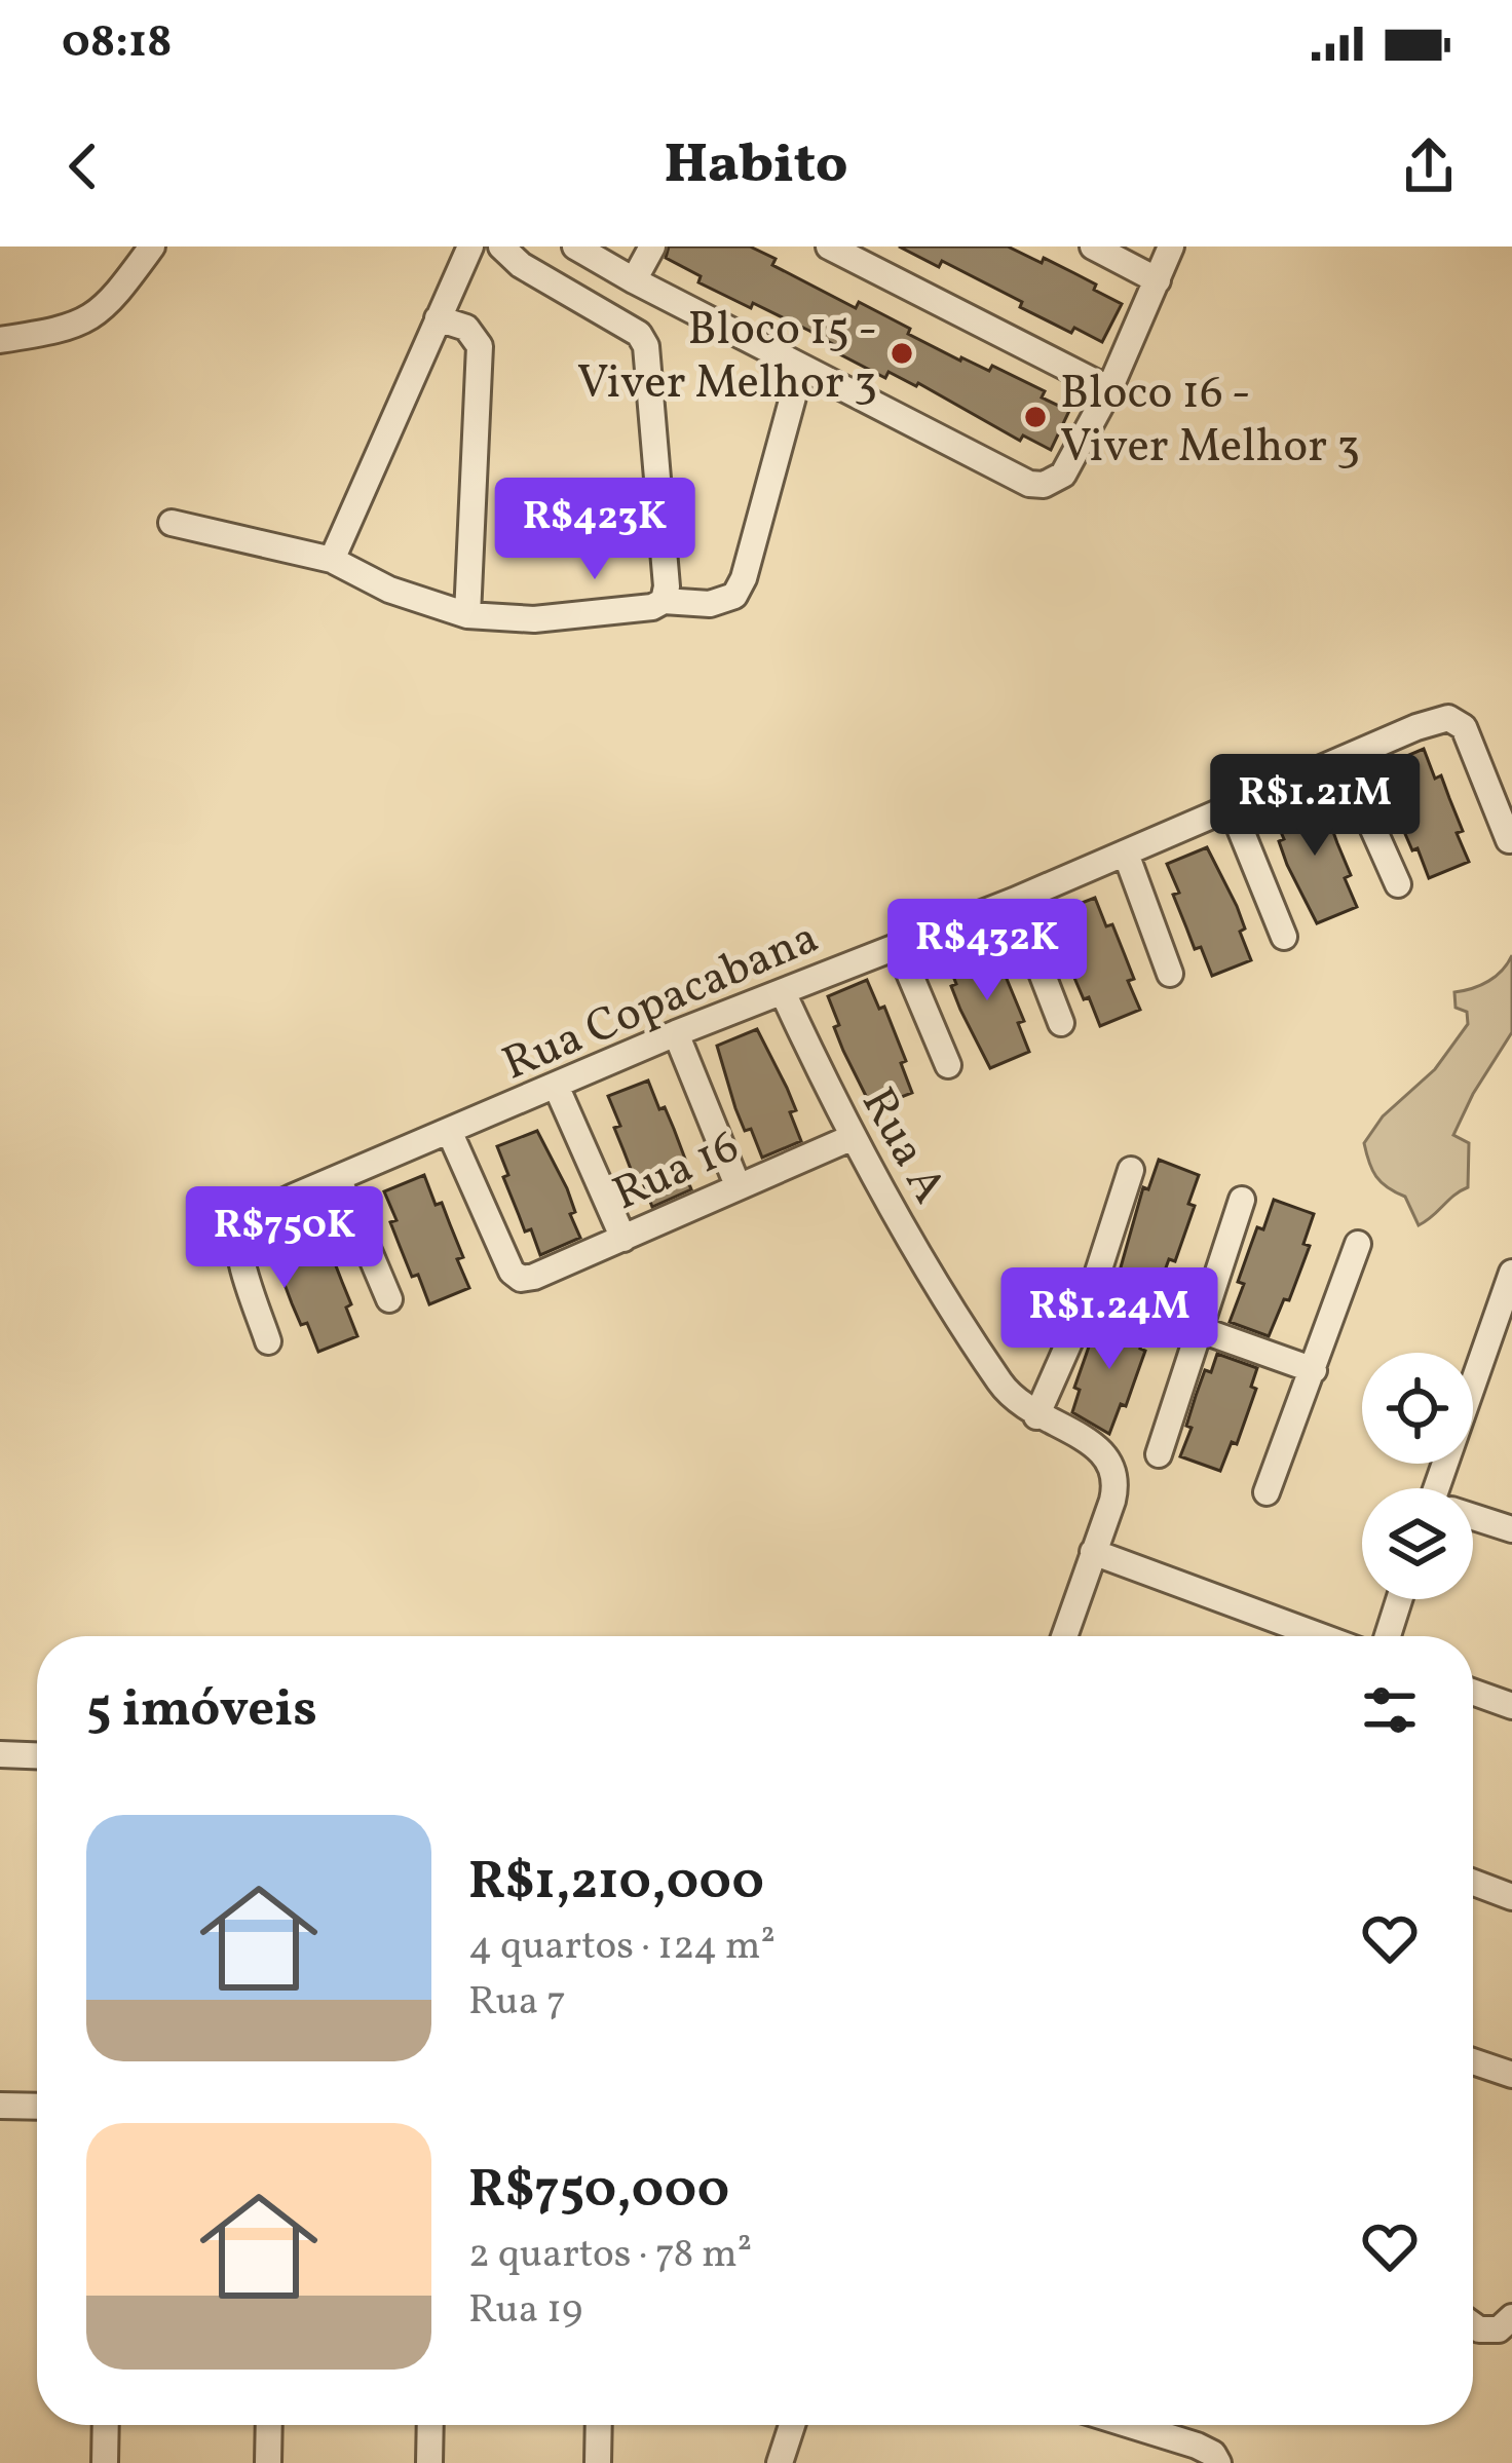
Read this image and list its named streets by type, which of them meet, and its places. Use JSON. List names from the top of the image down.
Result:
{
  "streets": {
    "street": ["Rua Copacabana", "Rua A", "Rua 16"]
  },
  "crossings": [
    ["Rua Copacabana", "Rua A"],
    ["Rua Copacabana", "Rua 16"],
    ["Rua A", "Rua 16"]
  ],
  "places": ["Bloco 15 - Viver Melhor 3", "Bloco 16 - Viver Melhor 3"],
  "page": {
    "status": "08:18",
    "header": "Habito",
    "price": [
      "R$423K",
      "R$1.21M",
      "R$432K",
      "R$750K",
      "R$1.24M"
    ],
    "heading": "5 imóveis",
    "list": [
      {
        "name": "R$1,210,000",
        "note": "4 quartos · 124 m² · Rua 7"
      },
      {
        "name": "R$750,000",
        "note": "2 quartos · 78 m² · Rua 19"
      }
    ]
  }
}
